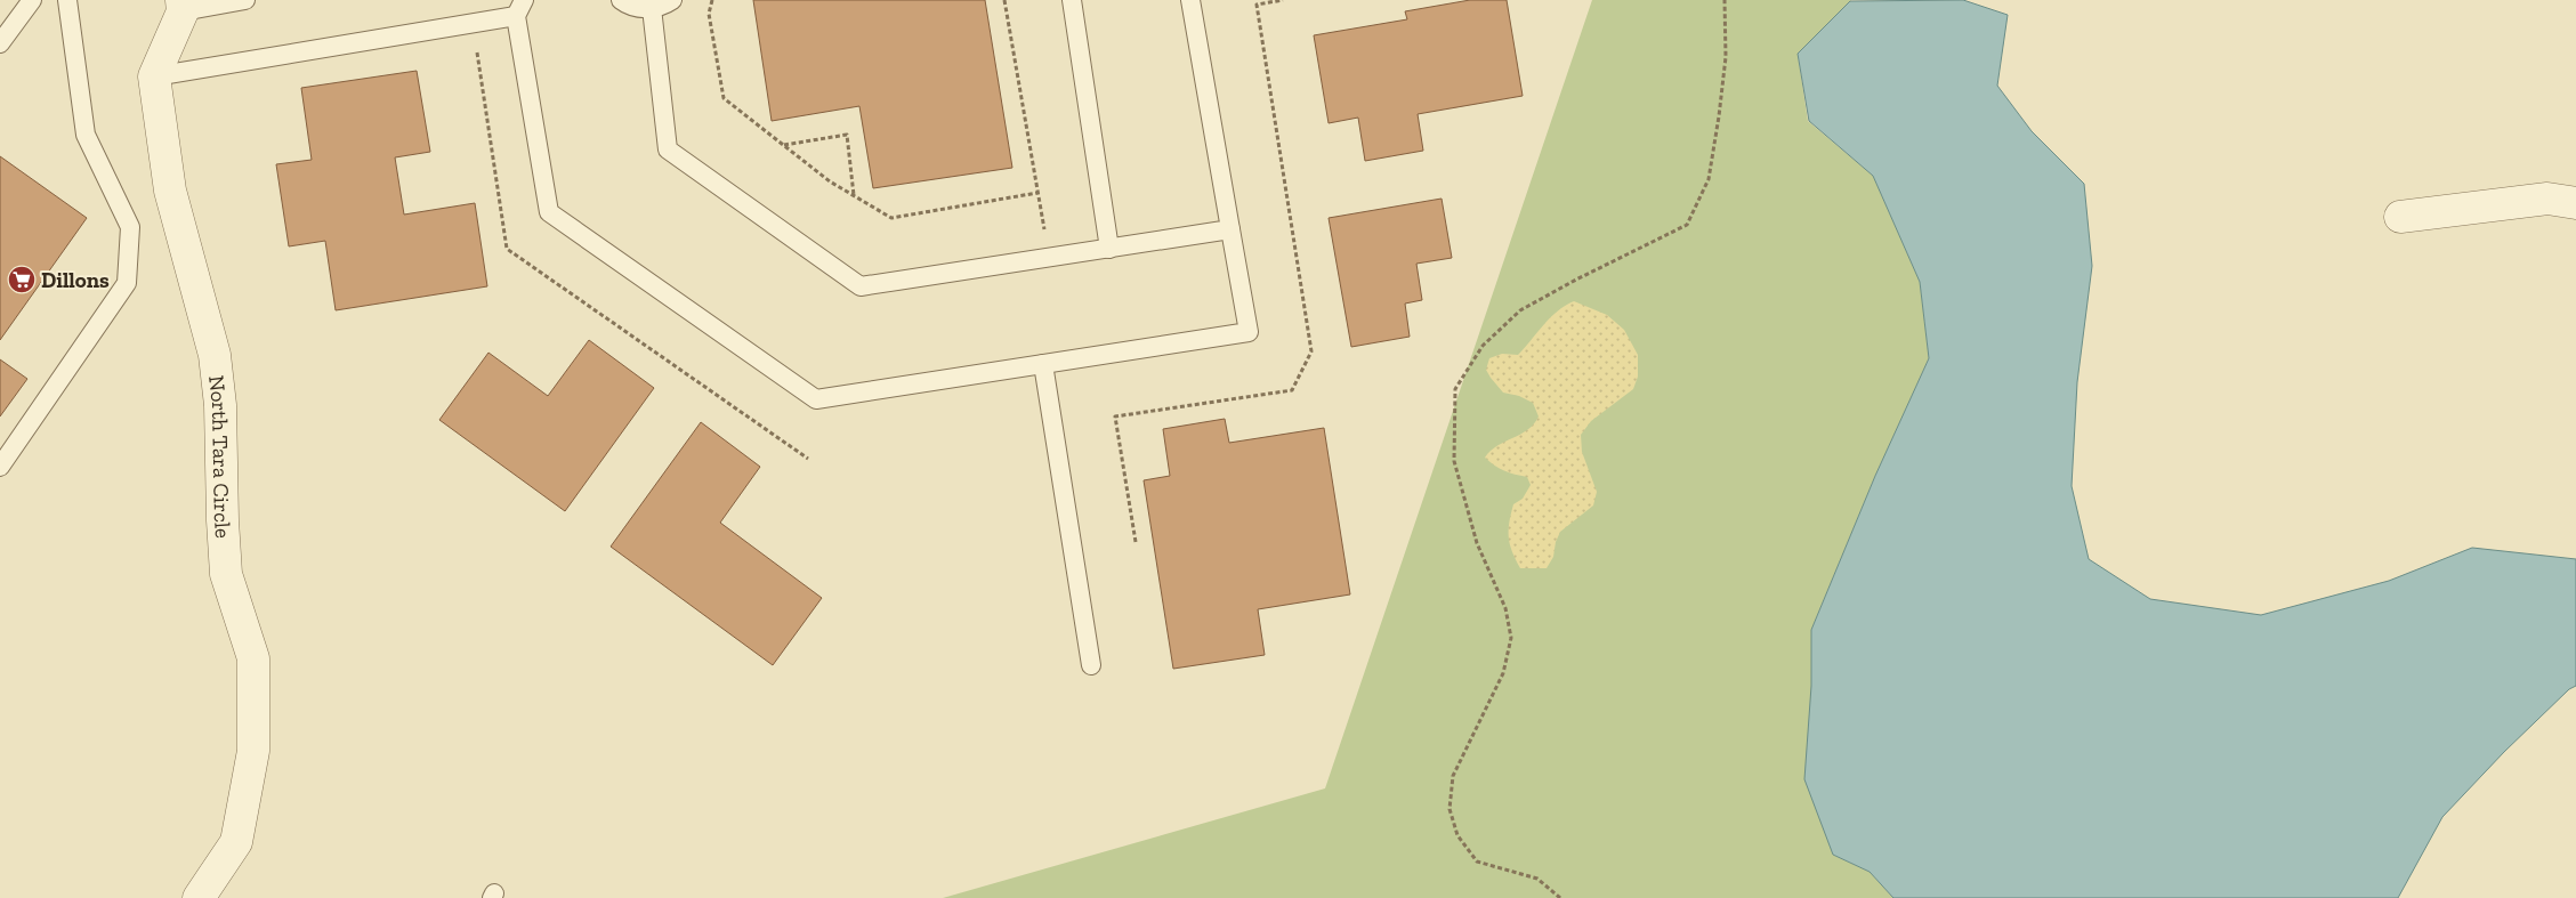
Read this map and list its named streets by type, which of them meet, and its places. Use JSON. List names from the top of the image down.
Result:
{
  "streets": {
    "street": ["North Tara Circle"]
  },
  "places": {
    "supermarket": ["Dillons"]
  }
}
